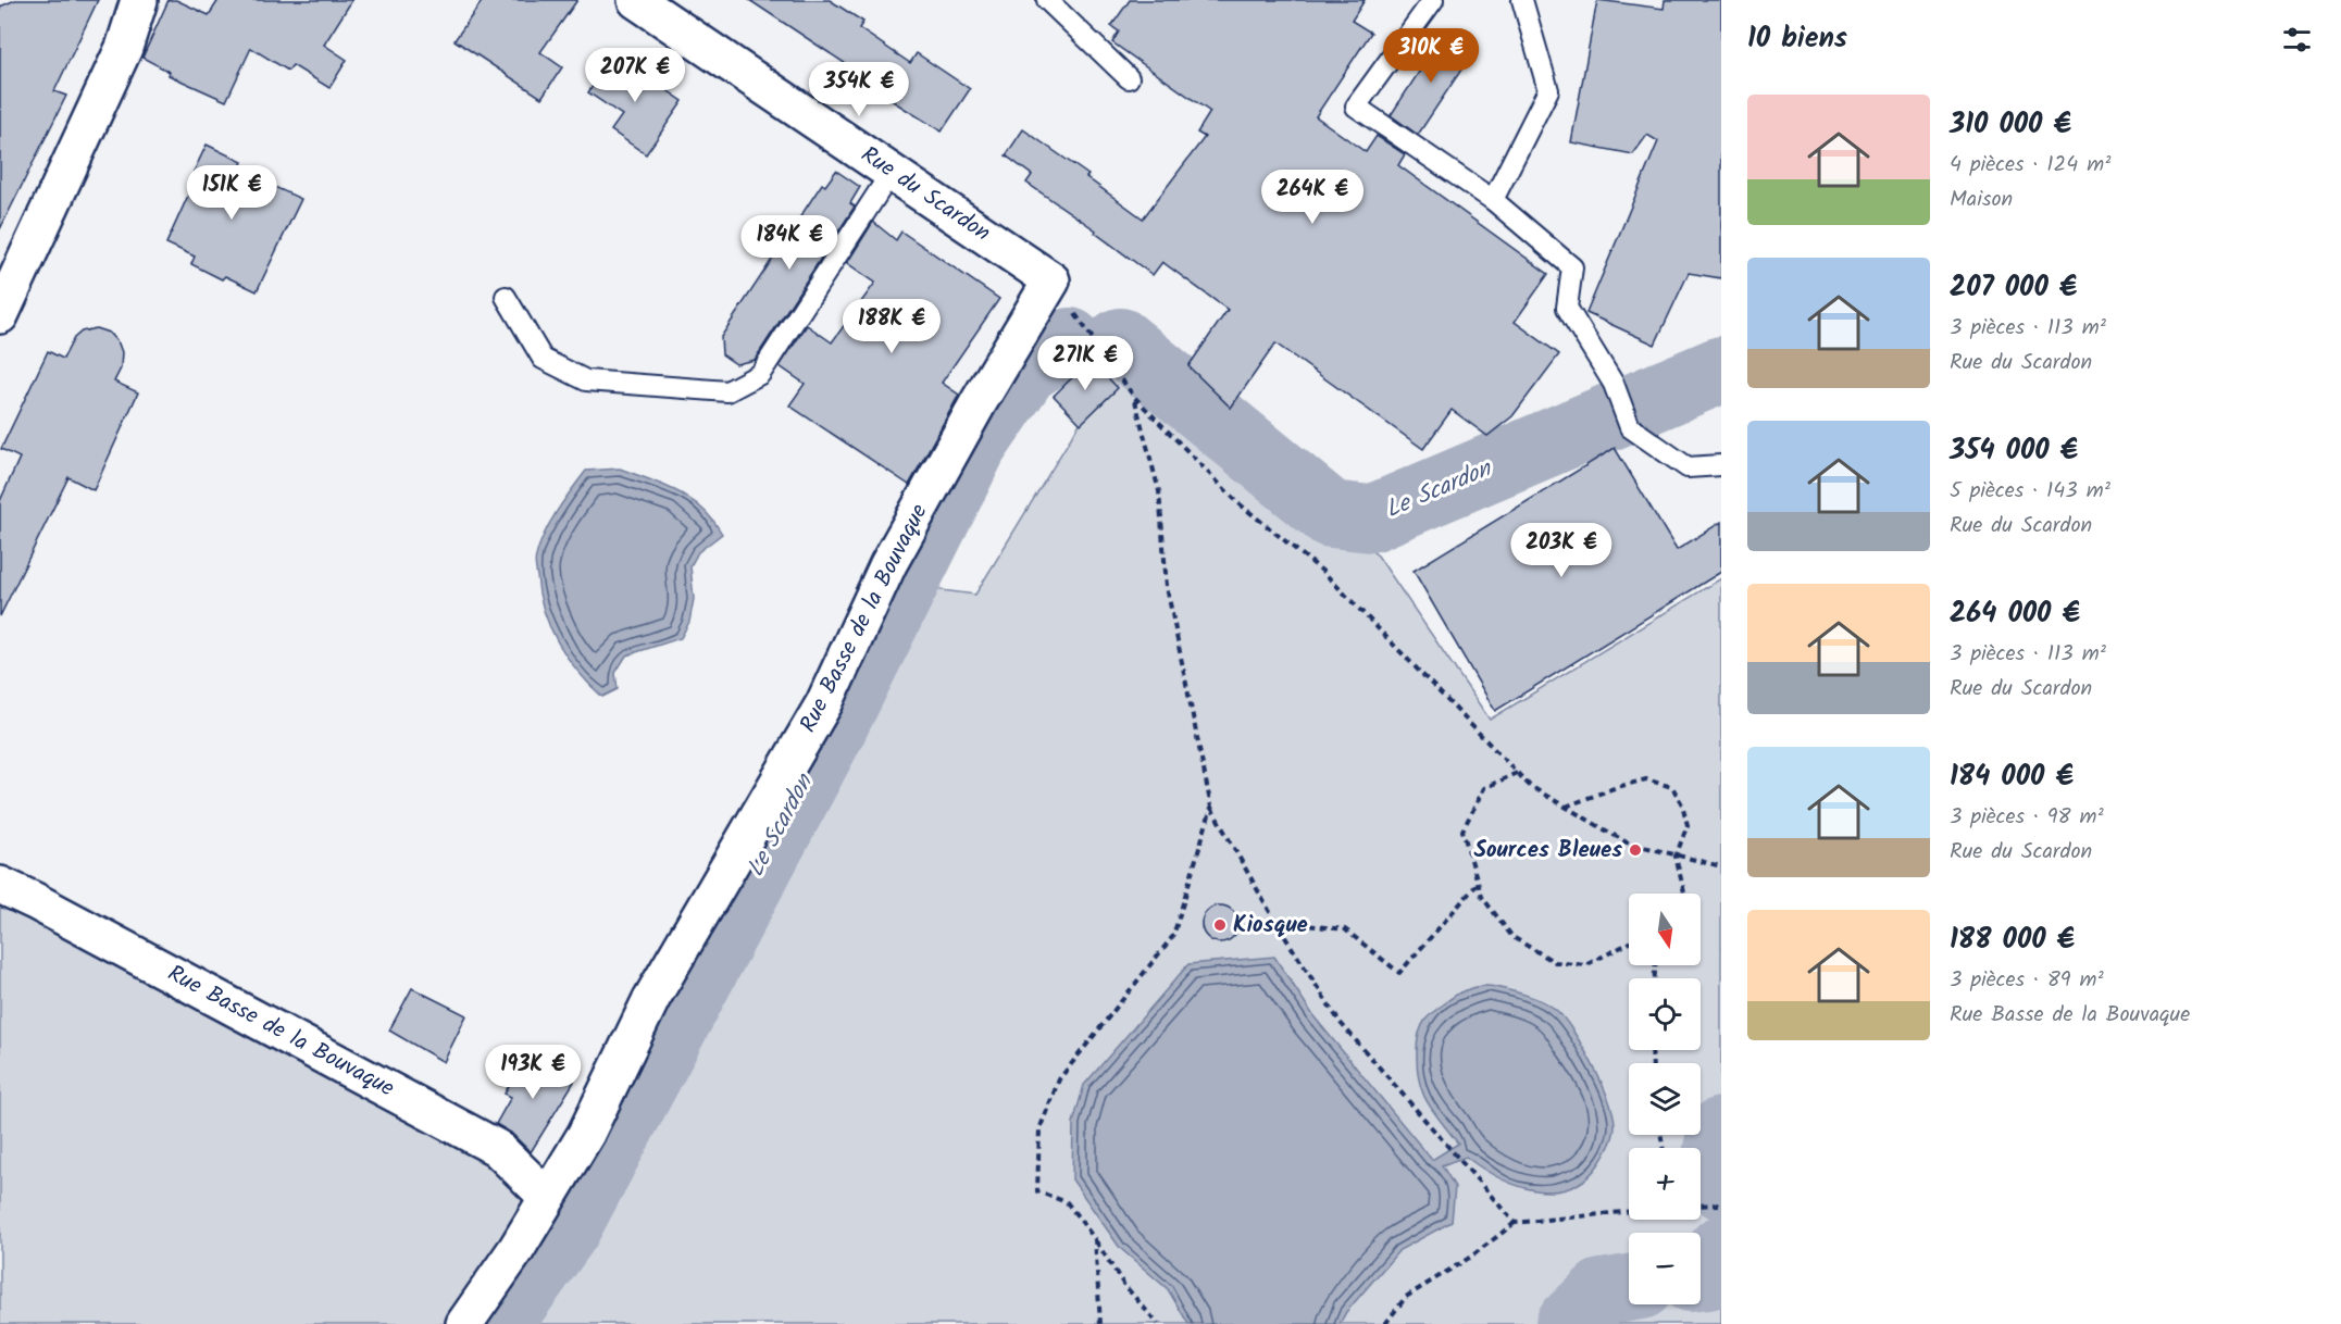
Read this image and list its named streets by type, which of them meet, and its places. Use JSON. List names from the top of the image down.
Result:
{
  "streets": {
    "street": ["Rue du Scardon", "Rue Basse de la Bouvaque"]
  },
  "crossings": [
    ["Rue du Scardon", "Rue Basse de la Bouvaque"]
  ],
  "water": ["Le Scardon"],
  "places": ["Sources Bleues", "Kiosque"],
  "north": "bottom",
  "page": {
    "heading": "10 biens",
    "price": [
      "310K €",
      "207K €",
      "354K €",
      "151K €",
      "264K €",
      "184K €",
      "188K €",
      "271K €",
      "203K €",
      "193K €"
    ],
    "list": [
      {
        "name": "310 000 €",
        "note": "4 pièces · 124 m² · Maison"
      },
      {
        "name": "207 000 €",
        "note": "3 pièces · 113 m² · Rue du Scardon"
      },
      {
        "name": "354 000 €",
        "note": "5 pièces · 143 m² · Rue du Scardon"
      },
      {
        "name": "264 000 €",
        "note": "3 pièces · 113 m² · Rue du Scardon"
      },
      {
        "name": "184 000 €",
        "note": "3 pièces · 98 m² · Rue du Scardon"
      },
      {
        "name": "188 000 €",
        "note": "3 pièces · 89 m² · Rue Basse de la Bouvaque"
      }
    ],
    "map_buttons": ["+", "−"]
  }
}
